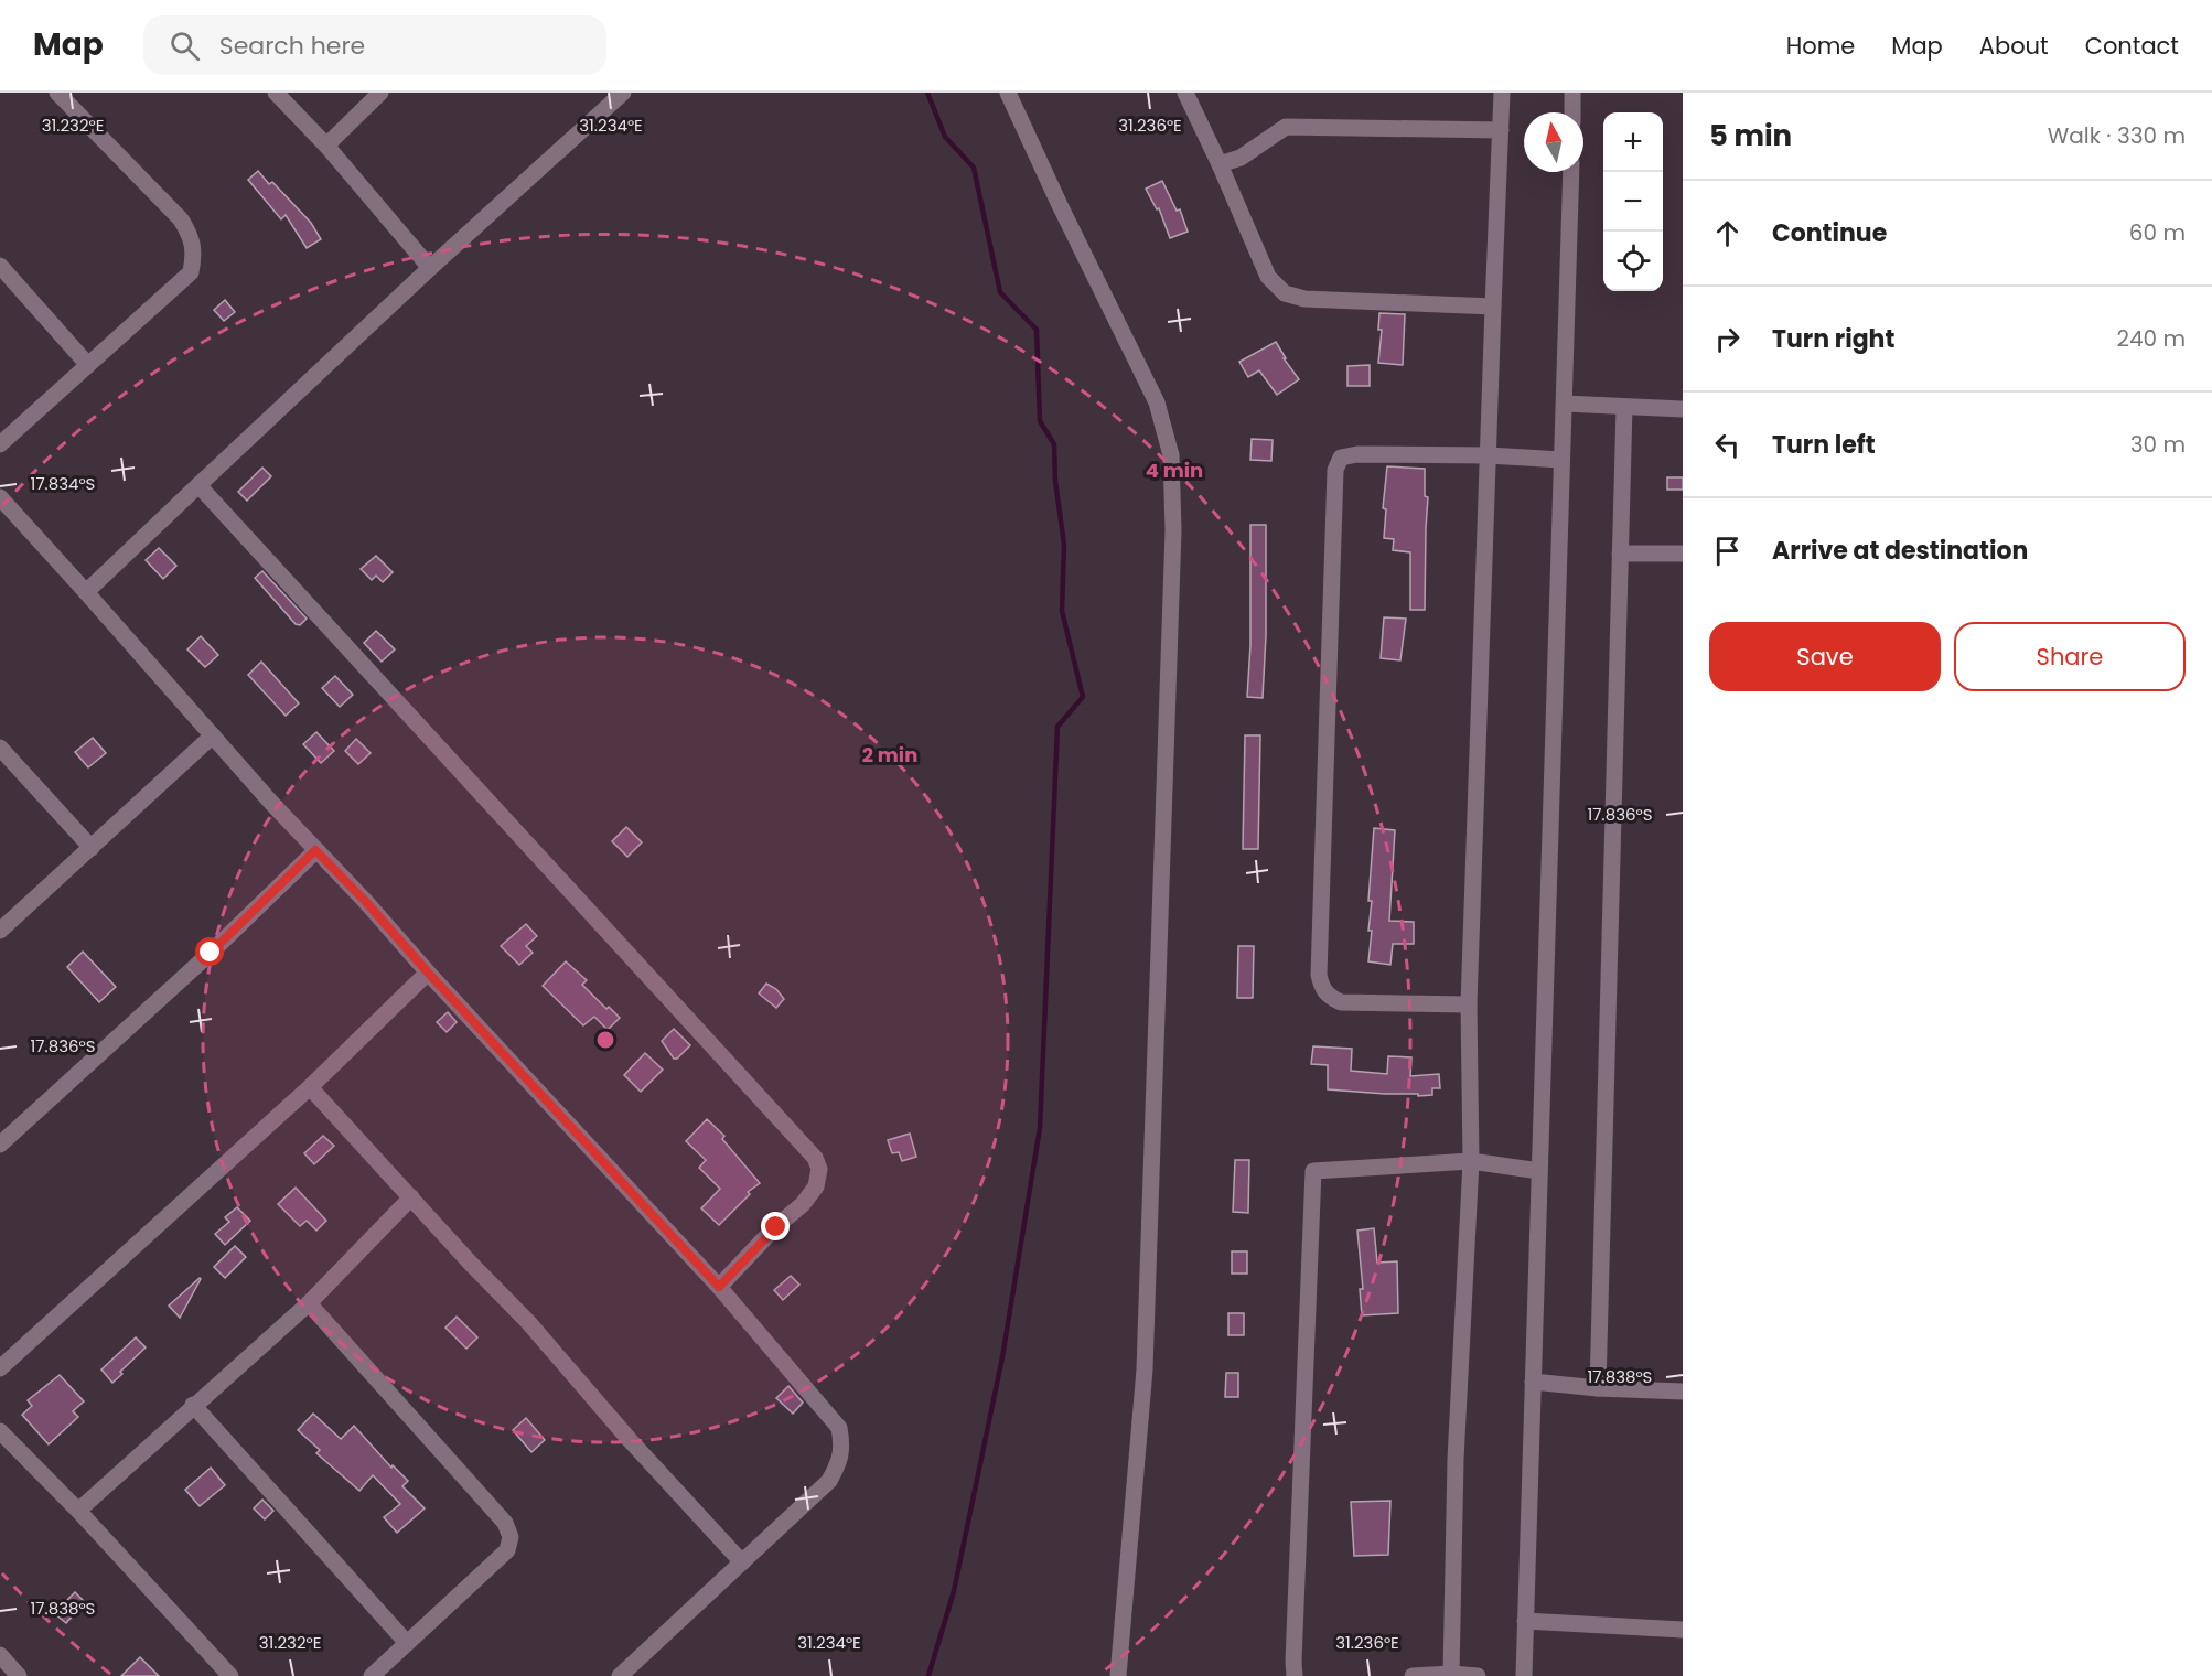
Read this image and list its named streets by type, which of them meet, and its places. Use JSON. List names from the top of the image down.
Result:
{
  "north": "top",
  "page": {
    "header": "Map",
    "search": "Search here",
    "nav": [
      "Home",
      "Map",
      "About",
      "Contact"
    ],
    "heading": ["5 min", "Walk · 330 m"],
    "map_buttons": ["+", "−"],
    "list": [
      ["Continue", "60 m"],
      ["Turn right", "240 m"],
      ["Turn left", "30 m"],
      "Arrive at destination"
    ],
    "buttons": ["Save", "Share"]
  },
  "coordinates": [
    "31.232°E",
    "31.234°E",
    "31.236°E",
    "17.834°S",
    "17.836°S",
    "17.838°S"
  ],
  "rings": ["4 min", "2 min"]
}
